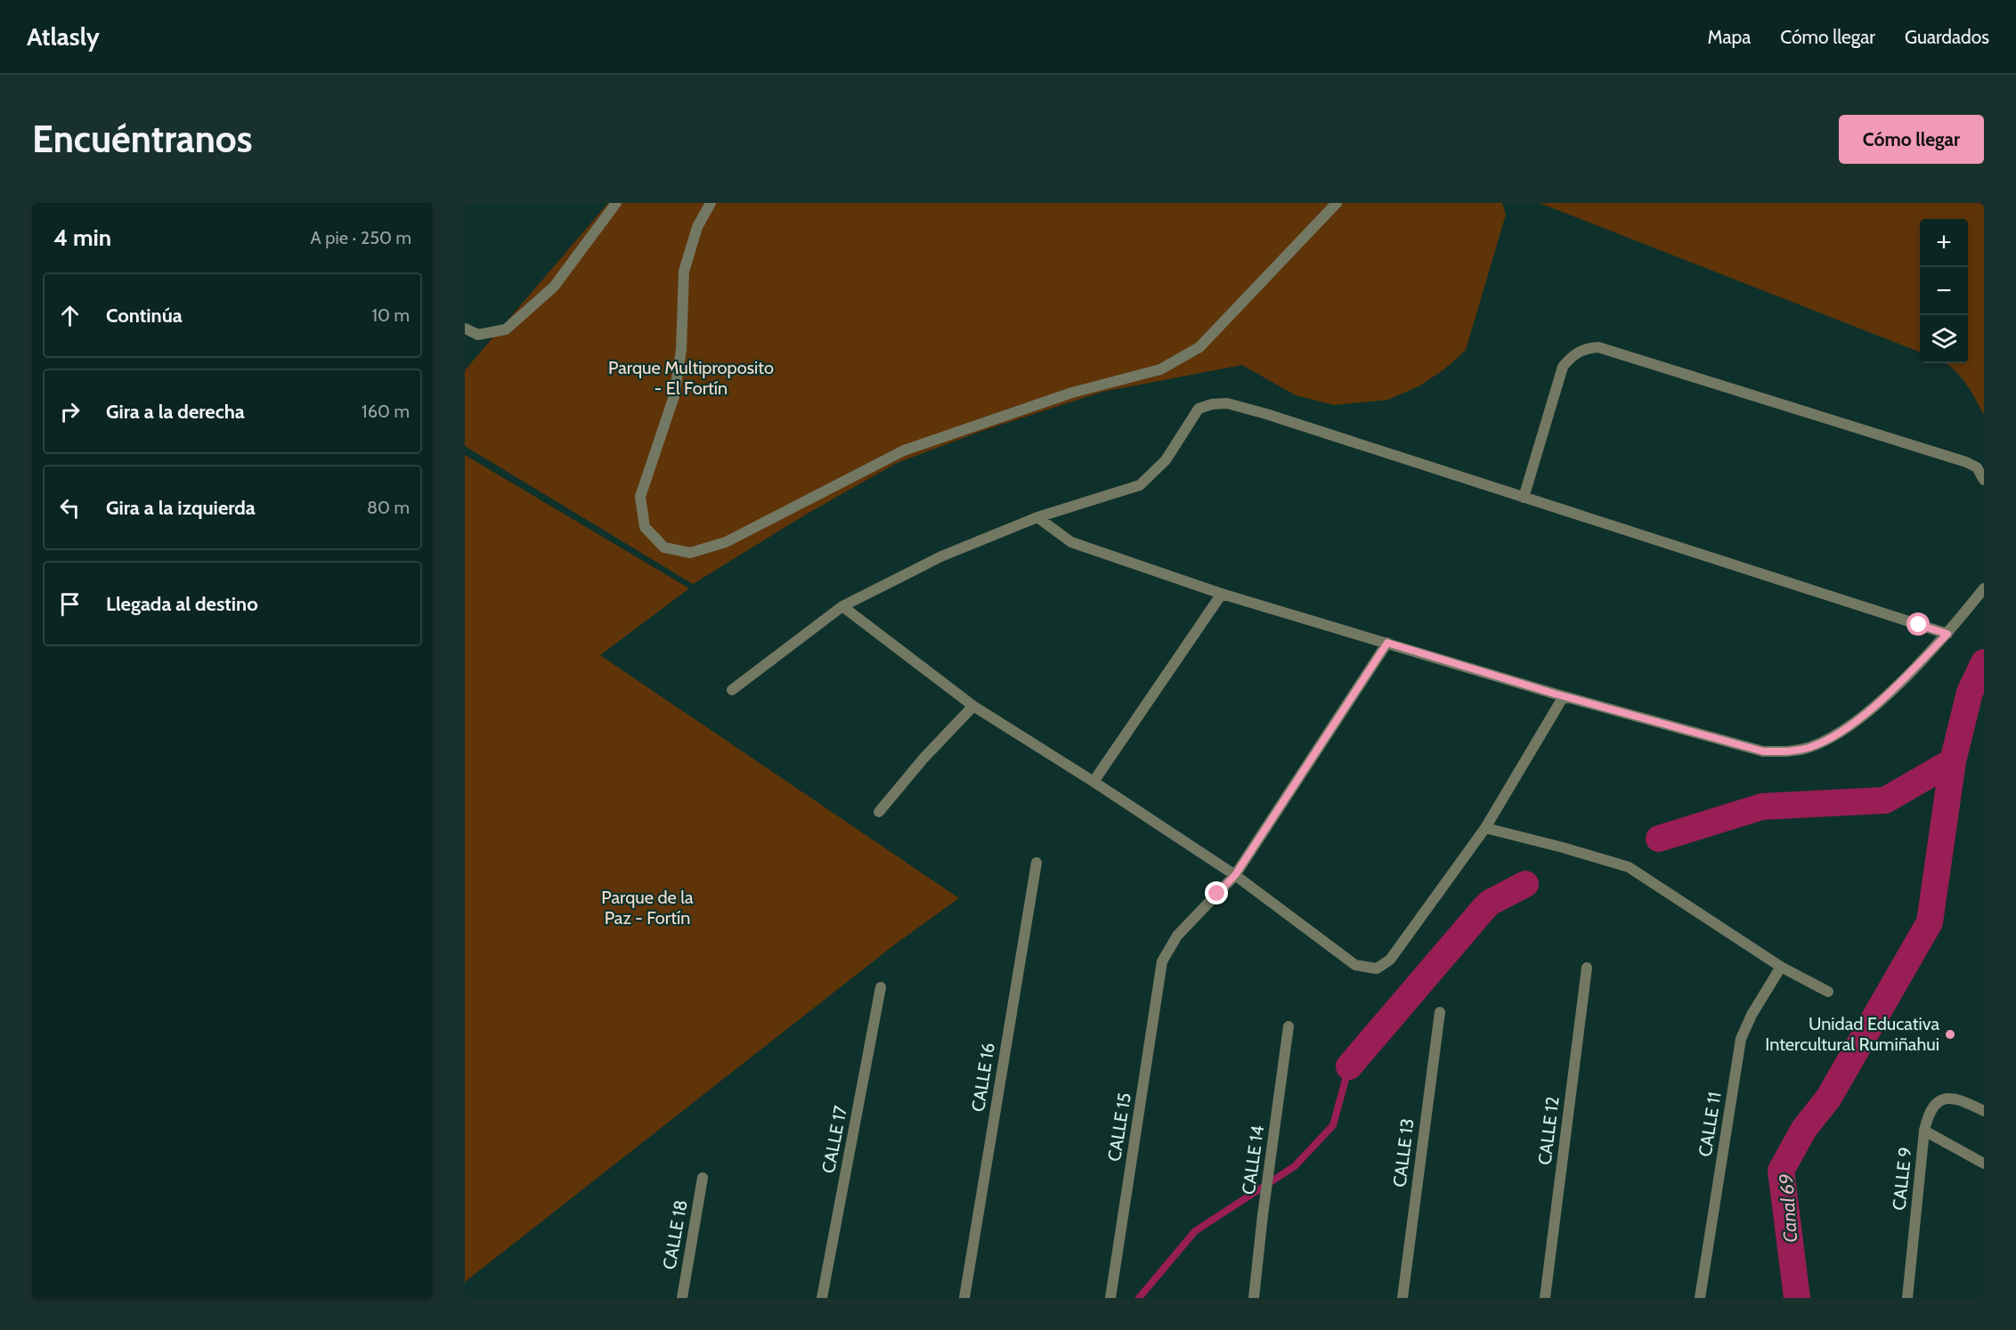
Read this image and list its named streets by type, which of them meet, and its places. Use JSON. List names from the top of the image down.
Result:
{
  "streets": {
    "street": [
      "CALLE 16",
      "CALLE 11",
      "CALLE 15",
      "CALLE 12",
      "CALLE 17",
      "CALLE 13",
      "CALLE 14",
      "CALLE 9",
      "CALLE 18"
    ]
  },
  "water": ["Canal 69"],
  "parks": ["Parque Multiproposito - El Fortín", "Parque de la Paz - Fortín"],
  "places": ["Unidad Educativa Intercultural Rumiñahui"],
  "page": {
    "header": "Atlasly",
    "nav": ["Mapa", "Cómo llegar", "Guardados"],
    "buttons": "Cómo llegar",
    "title": "Encuéntranos",
    "heading": ["4 min", "A pie · 250 m"],
    "map_buttons": ["+", "−"],
    "list": [
      ["Continúa", "10 m"],
      ["Gira a la derecha", "160 m"],
      ["Gira a la izquierda", "80 m"],
      "Llegada al destino"
    ]
  }
}
